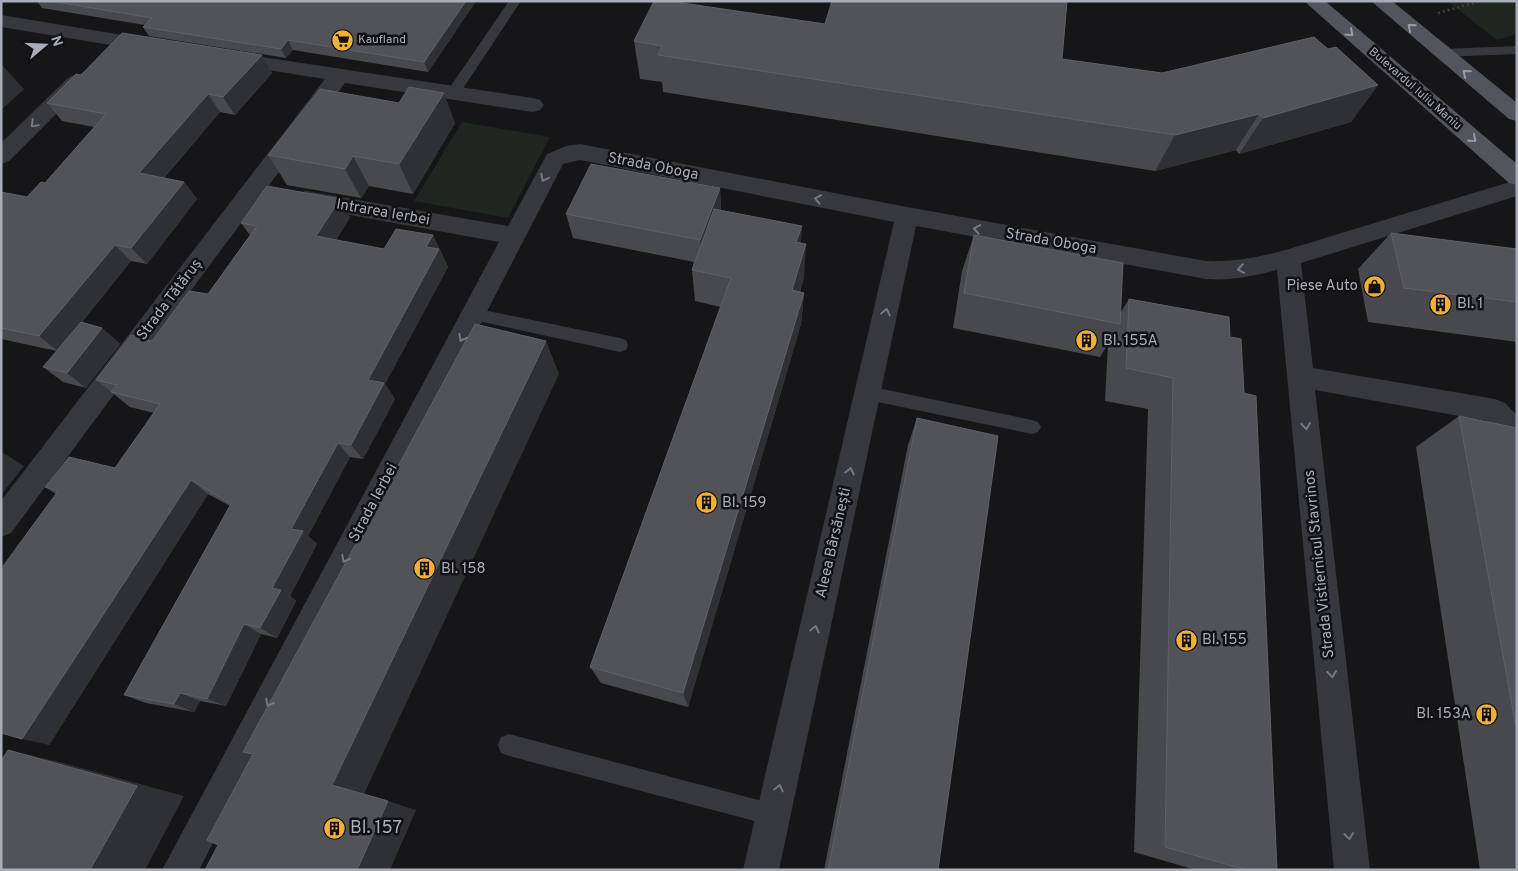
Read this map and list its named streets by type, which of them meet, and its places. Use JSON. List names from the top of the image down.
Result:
{
  "streets": {
    "main road": ["Bulevardul Iuliu Maniu"],
    "street": [
      "Strada Oboga",
      "Intrarea Ierbei",
      "Strada Tătăruș",
      "Strada Ierbei",
      "Aleea Bârsănești",
      "Strada Vistiernicul Stavrinos"
    ]
  },
  "crossings": [
    ["Strada Oboga", "Strada Ierbei"],
    ["Strada Oboga", "Aleea Bârsănești"],
    ["Strada Oboga", "Strada Vistiernicul Stavrinos"],
    ["Intrarea Ierbei", "Strada Tătăruș"],
    ["Intrarea Ierbei", "Strada Ierbei"]
  ],
  "one_way": [
    "Strada Oboga",
    "Strada Ierbei",
    "Aleea Bârsănești",
    "Strada Vistiernicul Stavrinos"
  ],
  "places": {
    "supermarket": ["Kaufland"],
    "shop": ["Piese Auto"],
    "building": [
      "Bl. 1",
      "Bl. 155A",
      "Bl. 159",
      "Bl. 158",
      "Bl. 155",
      "Bl. 153A",
      "Bl. 157"
    ]
  },
  "north": "right"
}
